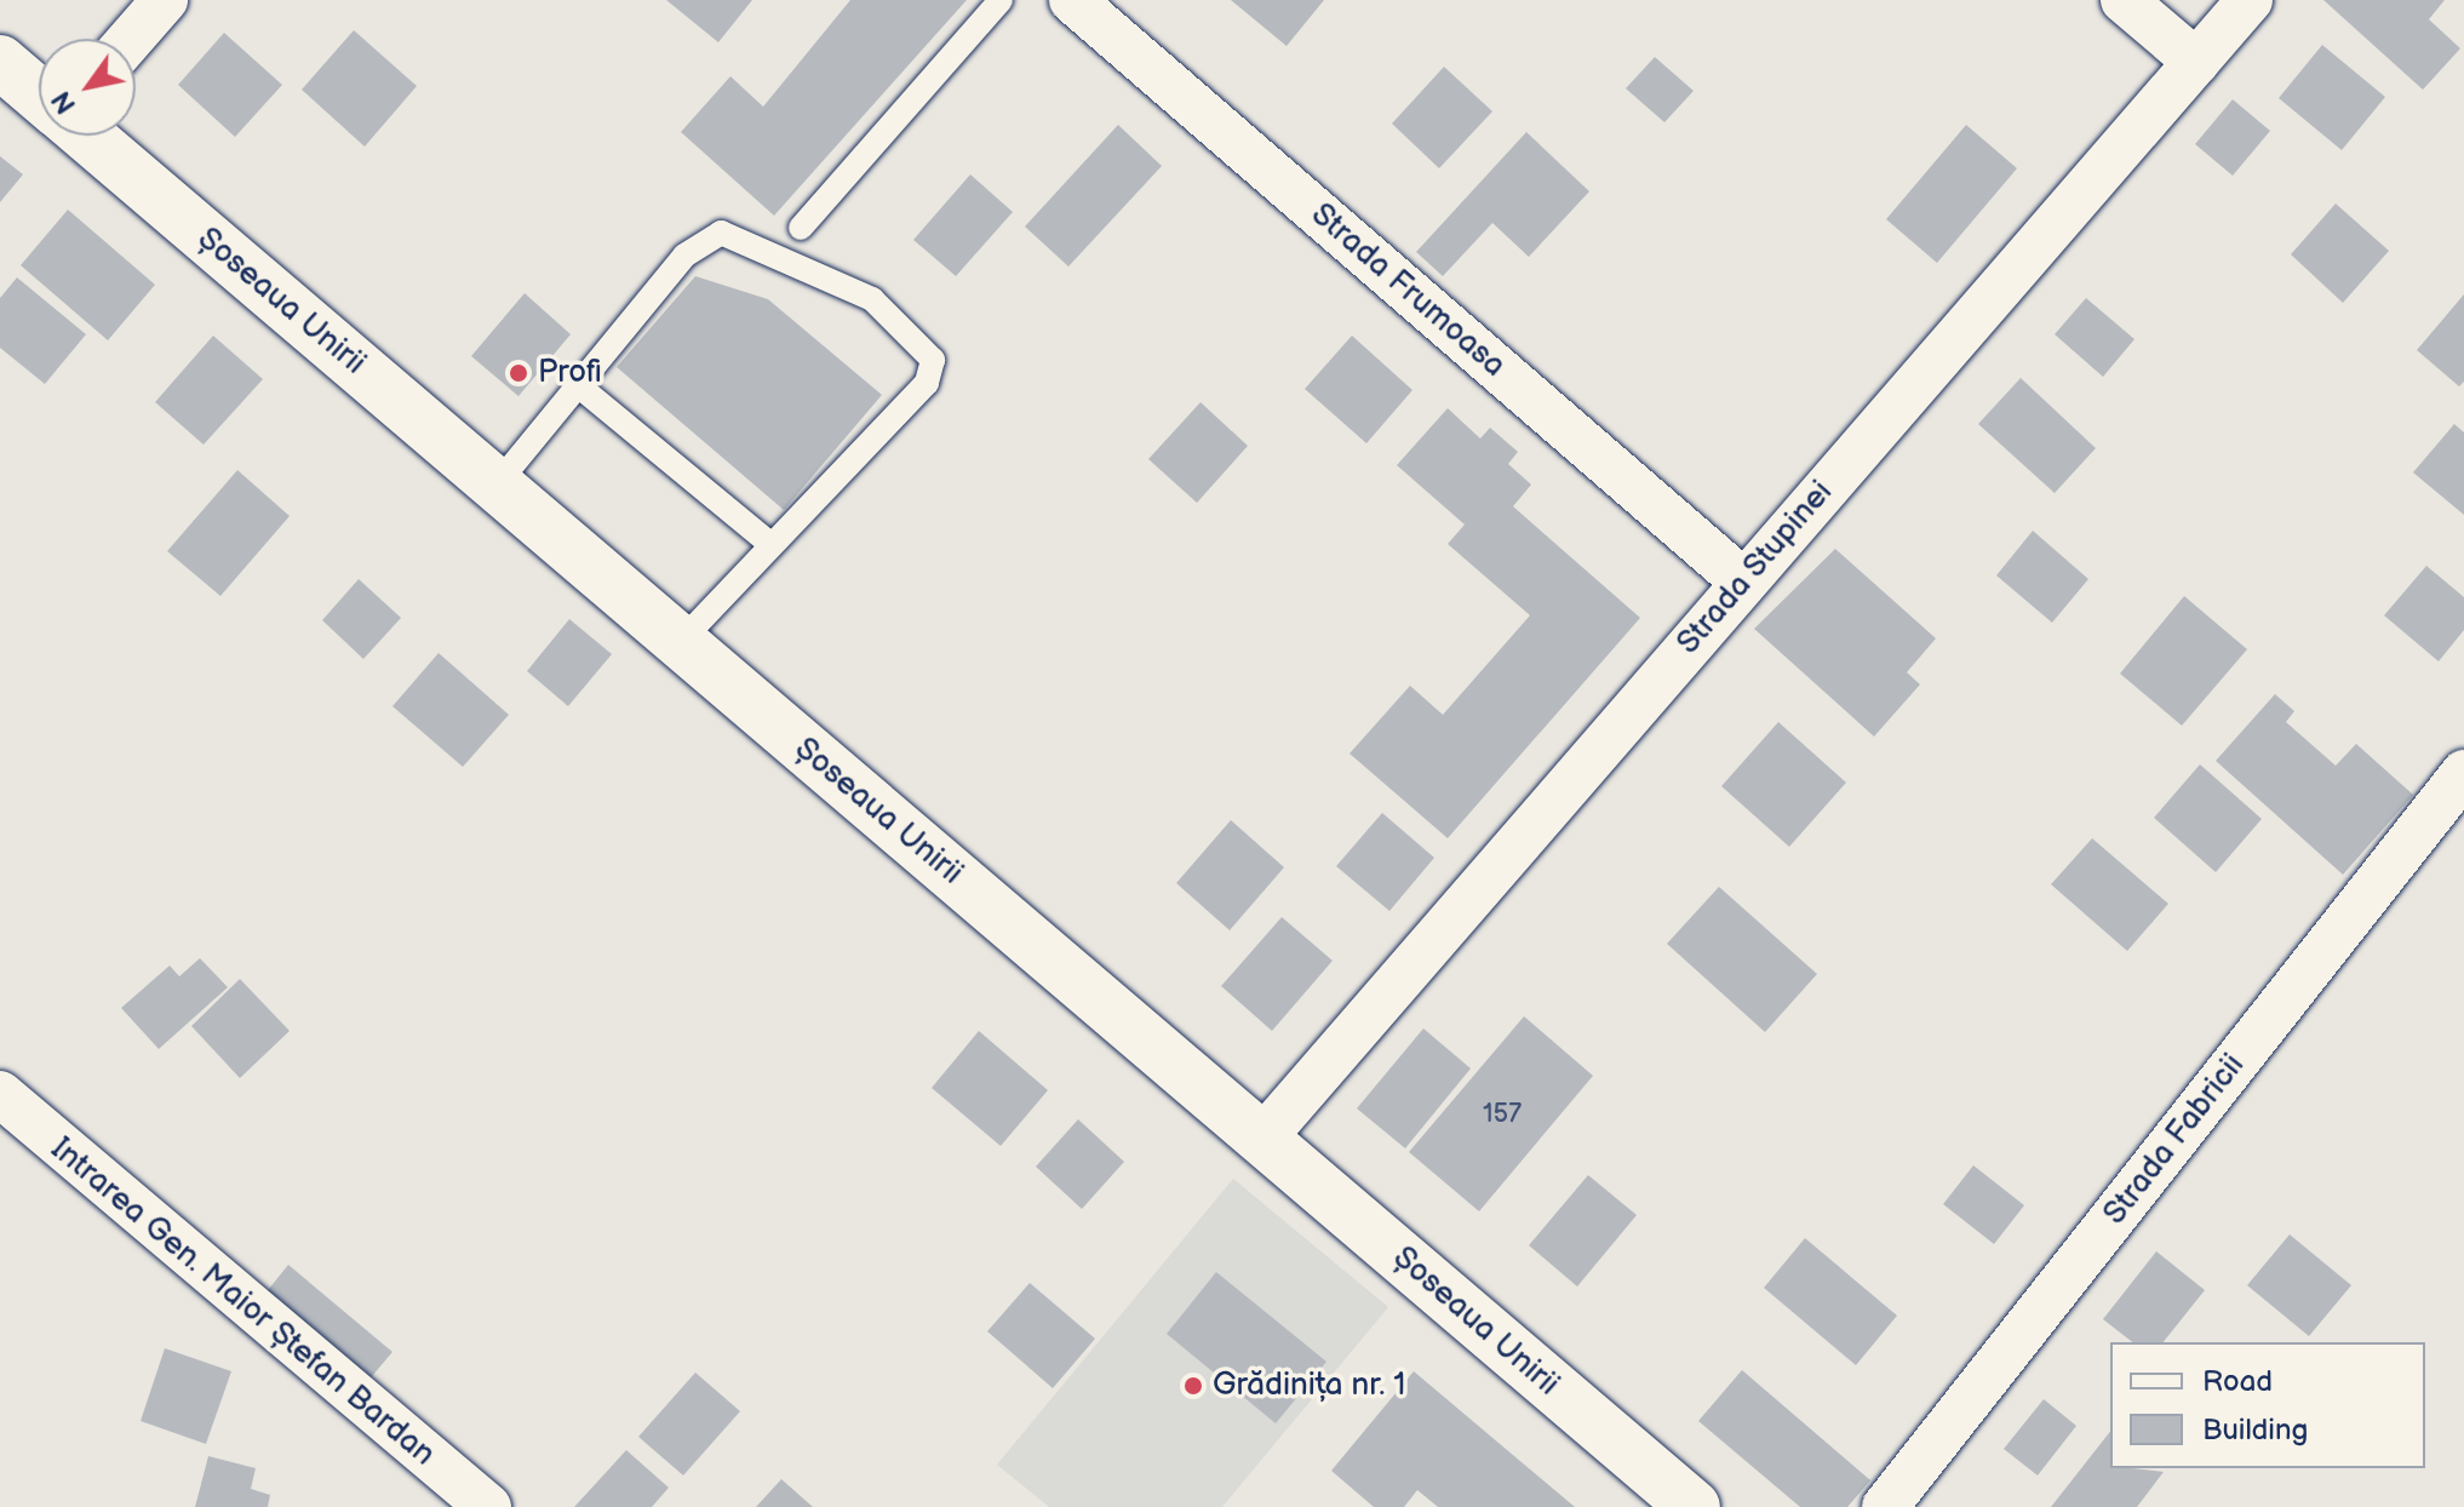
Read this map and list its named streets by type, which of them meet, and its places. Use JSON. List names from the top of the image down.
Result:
{
  "streets": {
    "main road": ["Șoseaua Unirii"],
    "street": [
      "Strada Frumoasa",
      "Strada Stupinei",
      "Strada Fabricii",
      "Intrarea Gen. Maior Ștefan Bardan"
    ]
  },
  "crossings": [
    ["Strada Frumoasa", "Strada Stupinei"],
    ["Șoseaua Unirii", "Strada Stupinei"]
  ],
  "places": ["Profi", "Grădinița nr. 1"],
  "house_numbers": ["157"],
  "legend": ["Road", "Building"],
  "north": "bottom left"
}
